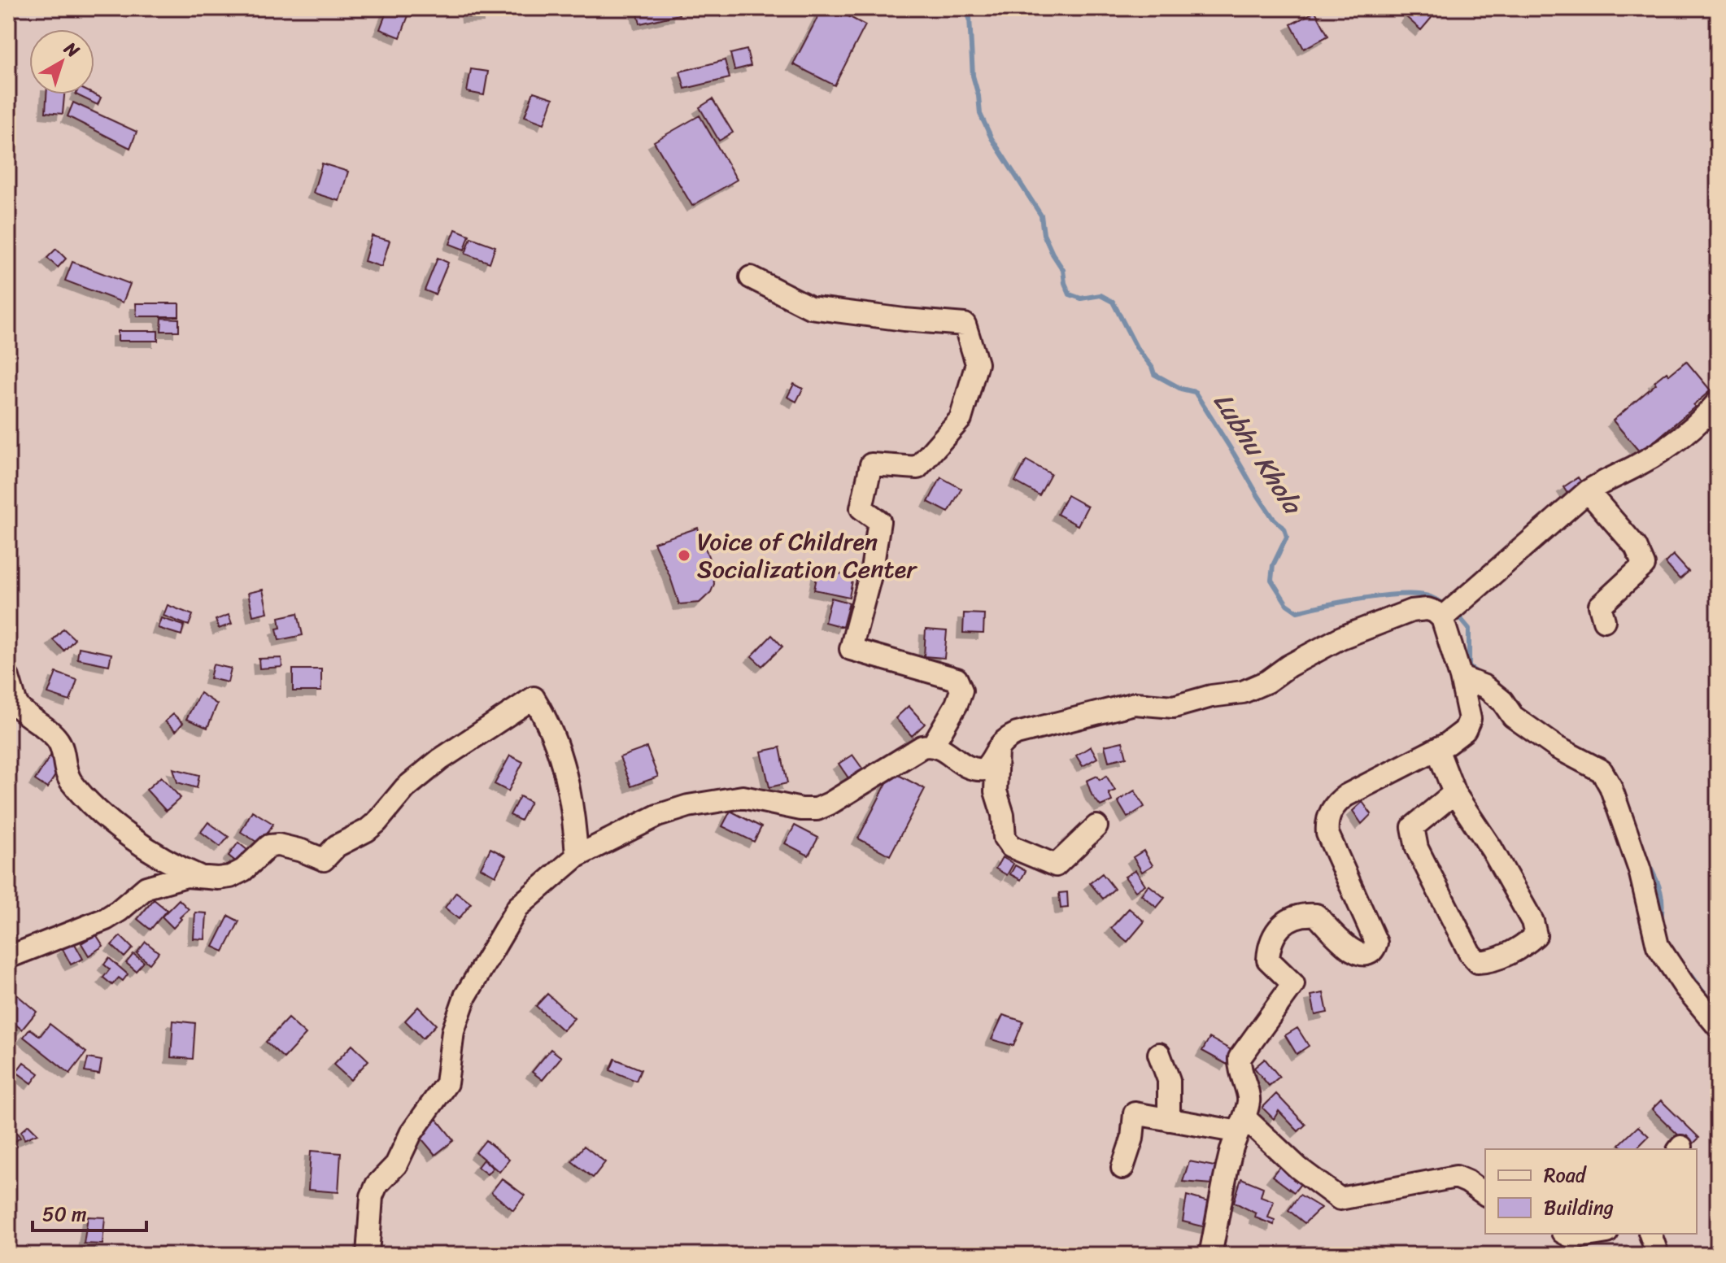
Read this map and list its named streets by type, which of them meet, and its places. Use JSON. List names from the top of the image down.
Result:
{
  "water": ["Lubhu Khola"],
  "places": ["Voice of Children Socialization Center"],
  "legend": ["Road", "Building"],
  "scale_bar": "50 m",
  "north": "top right"
}
